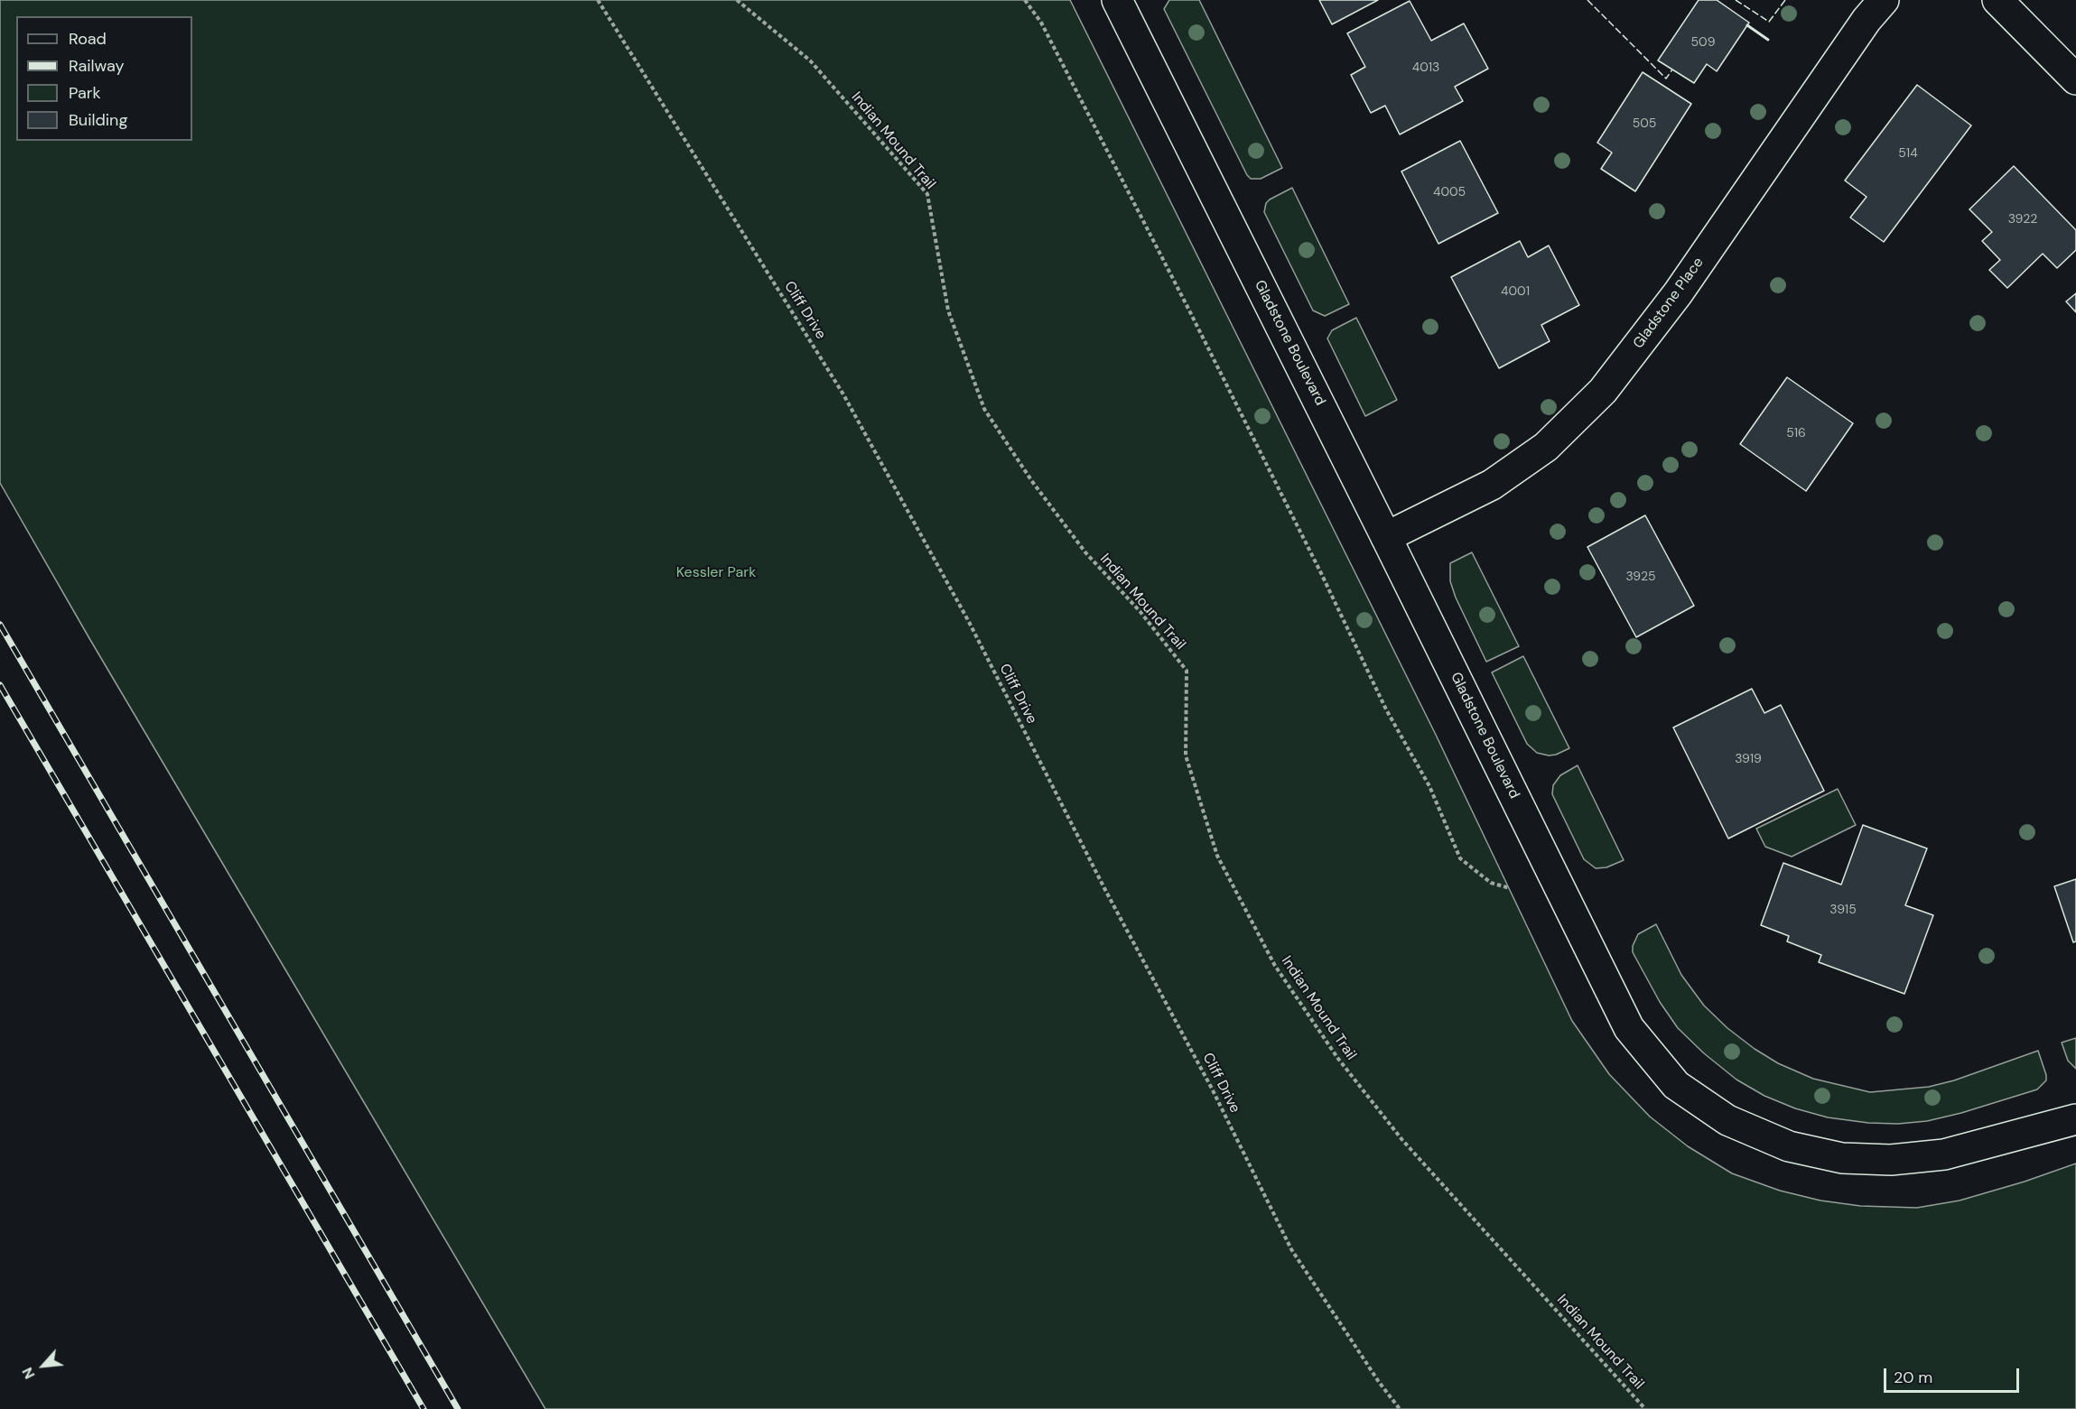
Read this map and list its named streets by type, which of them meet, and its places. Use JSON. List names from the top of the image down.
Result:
{
  "streets": {
    "street": ["Gladstone Place", "Gladstone Boulevard"],
    "path": ["Indian Mound Trail", "Cliff Drive"]
  },
  "crossings": [
    ["Gladstone Place", "Gladstone Boulevard"]
  ],
  "parks": ["Kessler Park"],
  "house_numbers": [
    "509",
    "4013",
    "505",
    "514",
    "4005",
    "3922",
    "4001",
    "516",
    "3925",
    "3919",
    "3915"
  ],
  "legend": [
    "Road",
    "Railway",
    "Park",
    "Building"
  ],
  "scale_bar": "20 m",
  "north": "bottom left"
}
